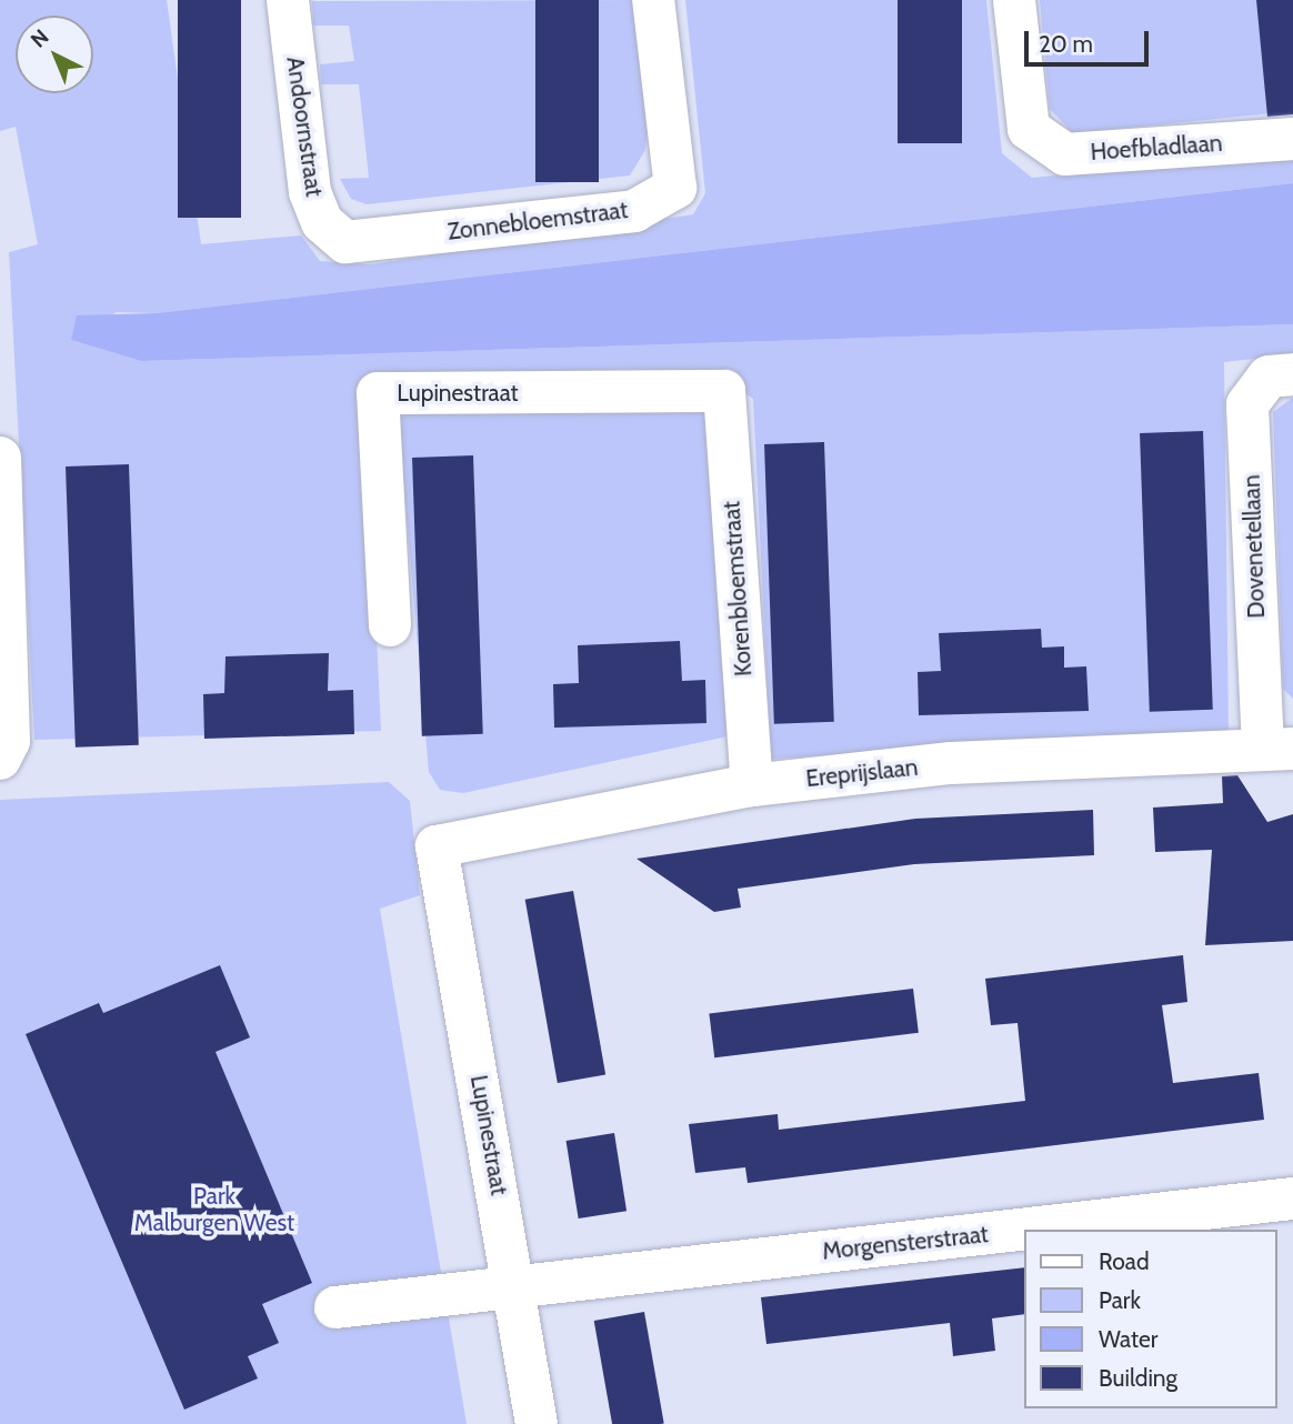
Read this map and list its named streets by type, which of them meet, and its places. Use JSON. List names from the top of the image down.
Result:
{
  "streets": {
    "street": [
      "Andoornstraat",
      "Hoefbladlaan",
      "Zonnebloemstraat",
      "Lupinestraat",
      "Dovenetellaan",
      "Korenbloemstraat",
      "Ereprijslaan",
      "Morgensterstraat"
    ]
  },
  "crossings": [
    ["Andoornstraat", "Zonnebloemstraat"],
    ["Lupinestraat", "Korenbloemstraat"],
    ["Lupinestraat", "Ereprijslaan"],
    ["Lupinestraat", "Morgensterstraat"],
    ["Dovenetellaan", "Ereprijslaan"],
    ["Korenbloemstraat", "Ereprijslaan"]
  ],
  "parks": ["Park Malburgen West"],
  "legend": [
    "Road",
    "Park",
    "Water",
    "Building"
  ],
  "scale_bar": "20 m",
  "north": "top left"
}
